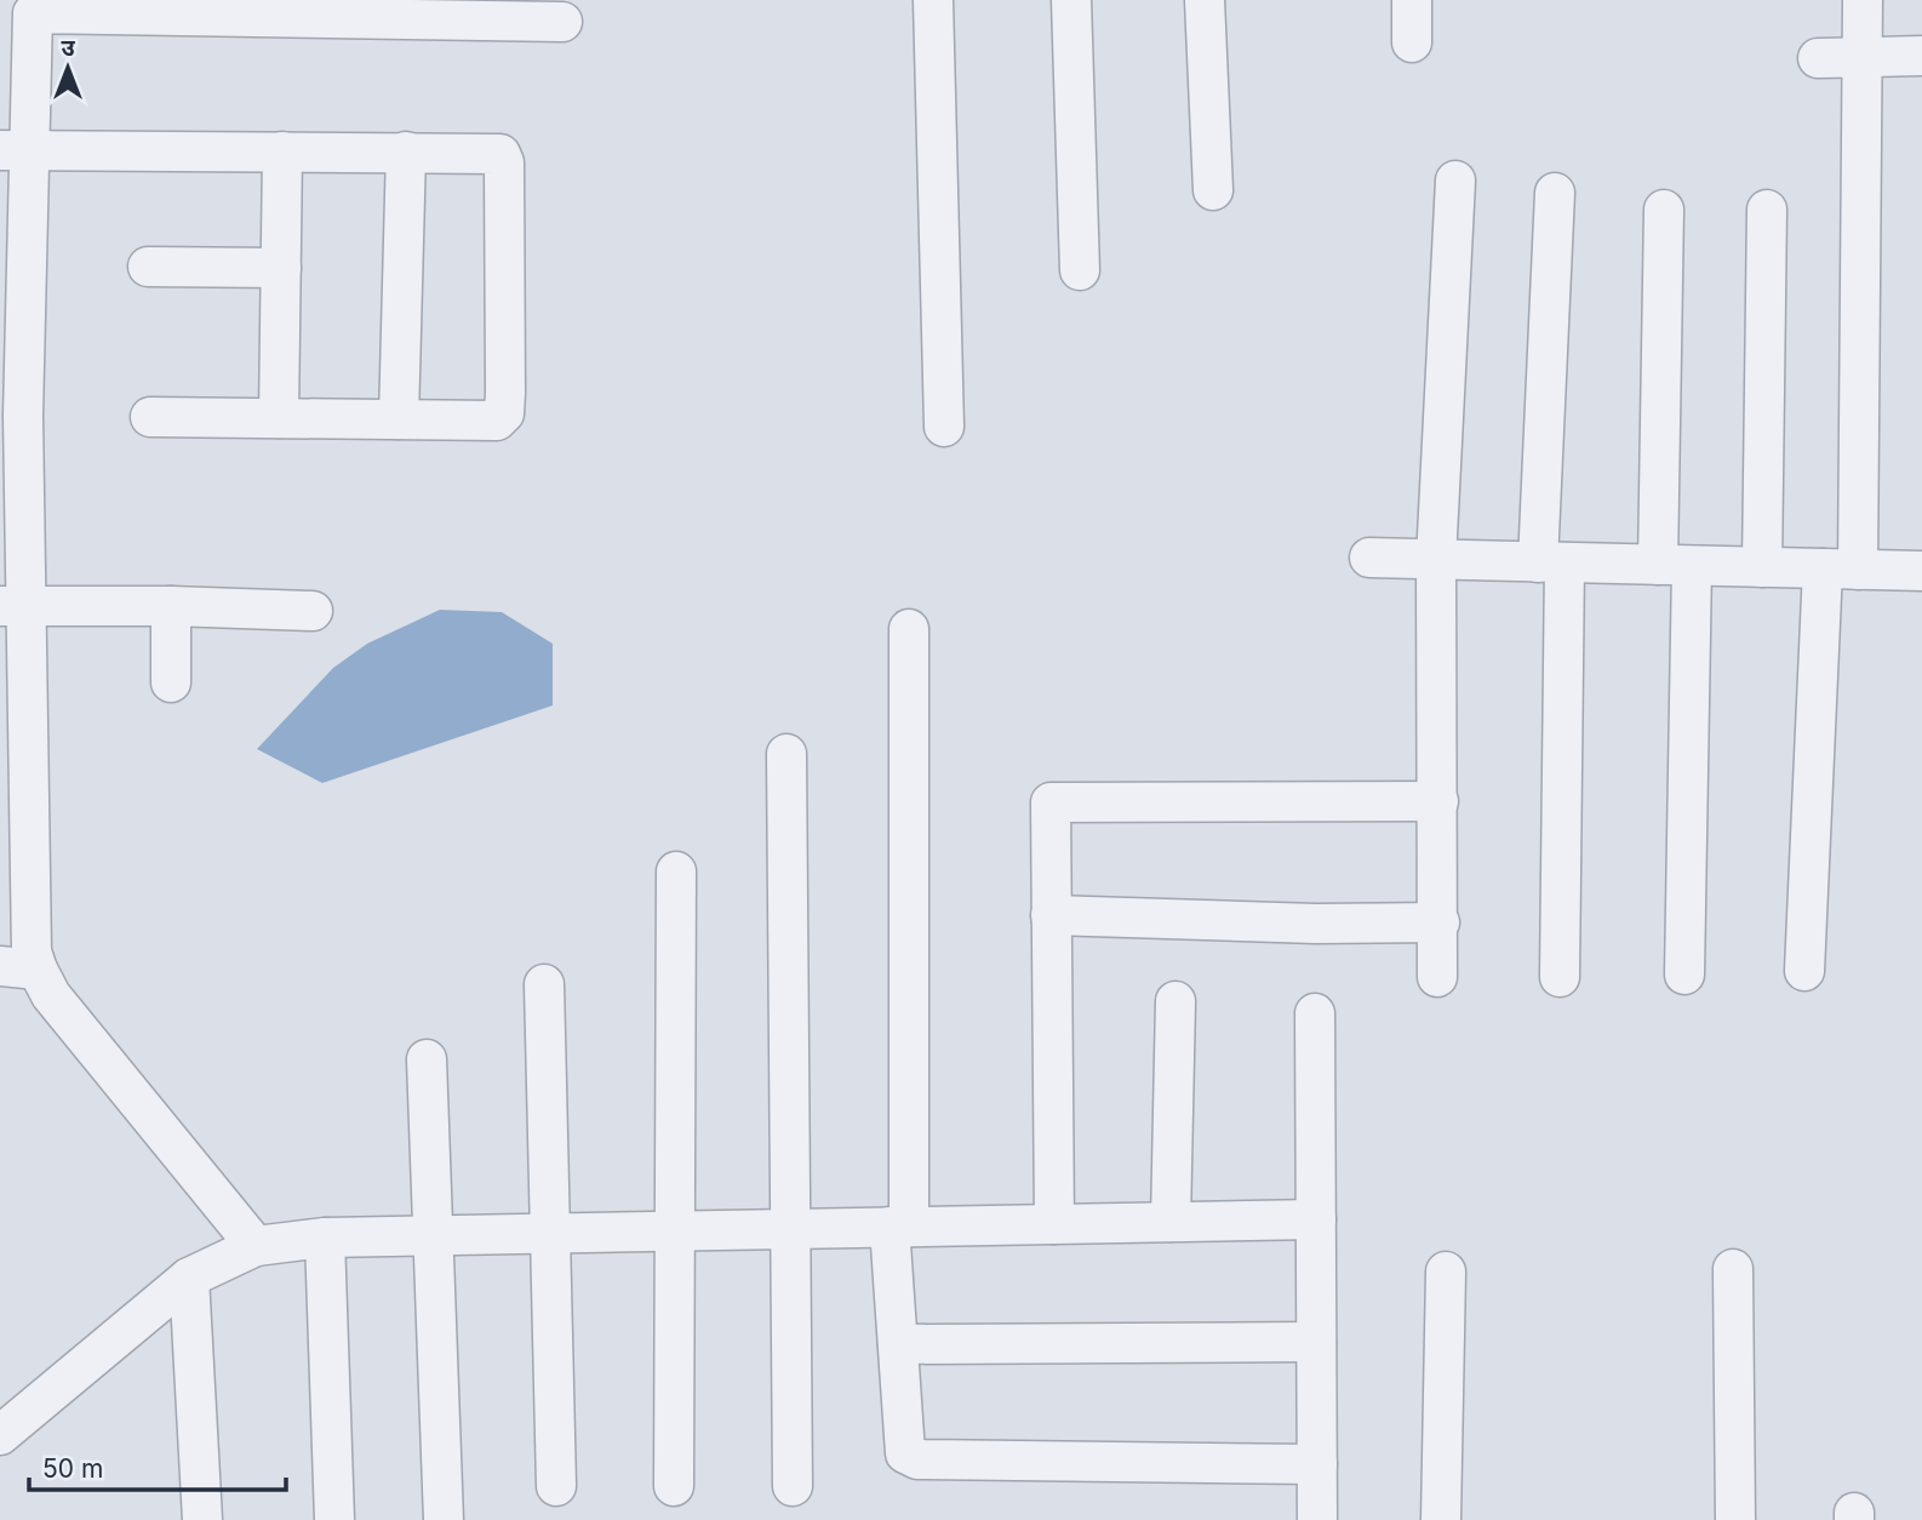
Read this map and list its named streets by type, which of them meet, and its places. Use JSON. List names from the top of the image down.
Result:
{
  "scale_bar": "50 m",
  "north": "top"
}
